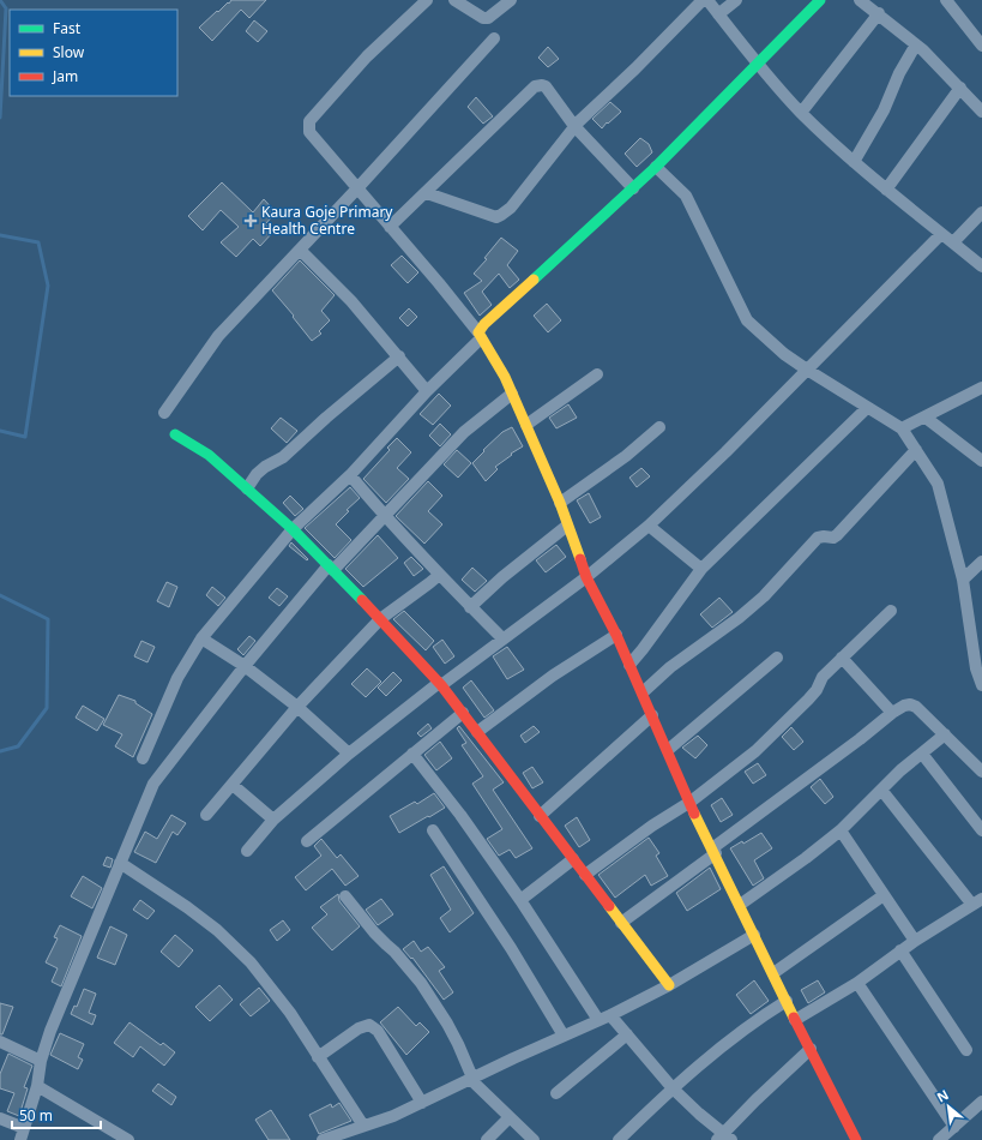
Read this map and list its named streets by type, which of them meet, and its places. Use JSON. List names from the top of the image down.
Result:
{
  "places": {
    "health": ["Kaura Goje Primary Health Centre"]
  },
  "legend": ["Fast", "Slow", "Jam"],
  "scale_bar": "50 m",
  "north": "top left"
}
